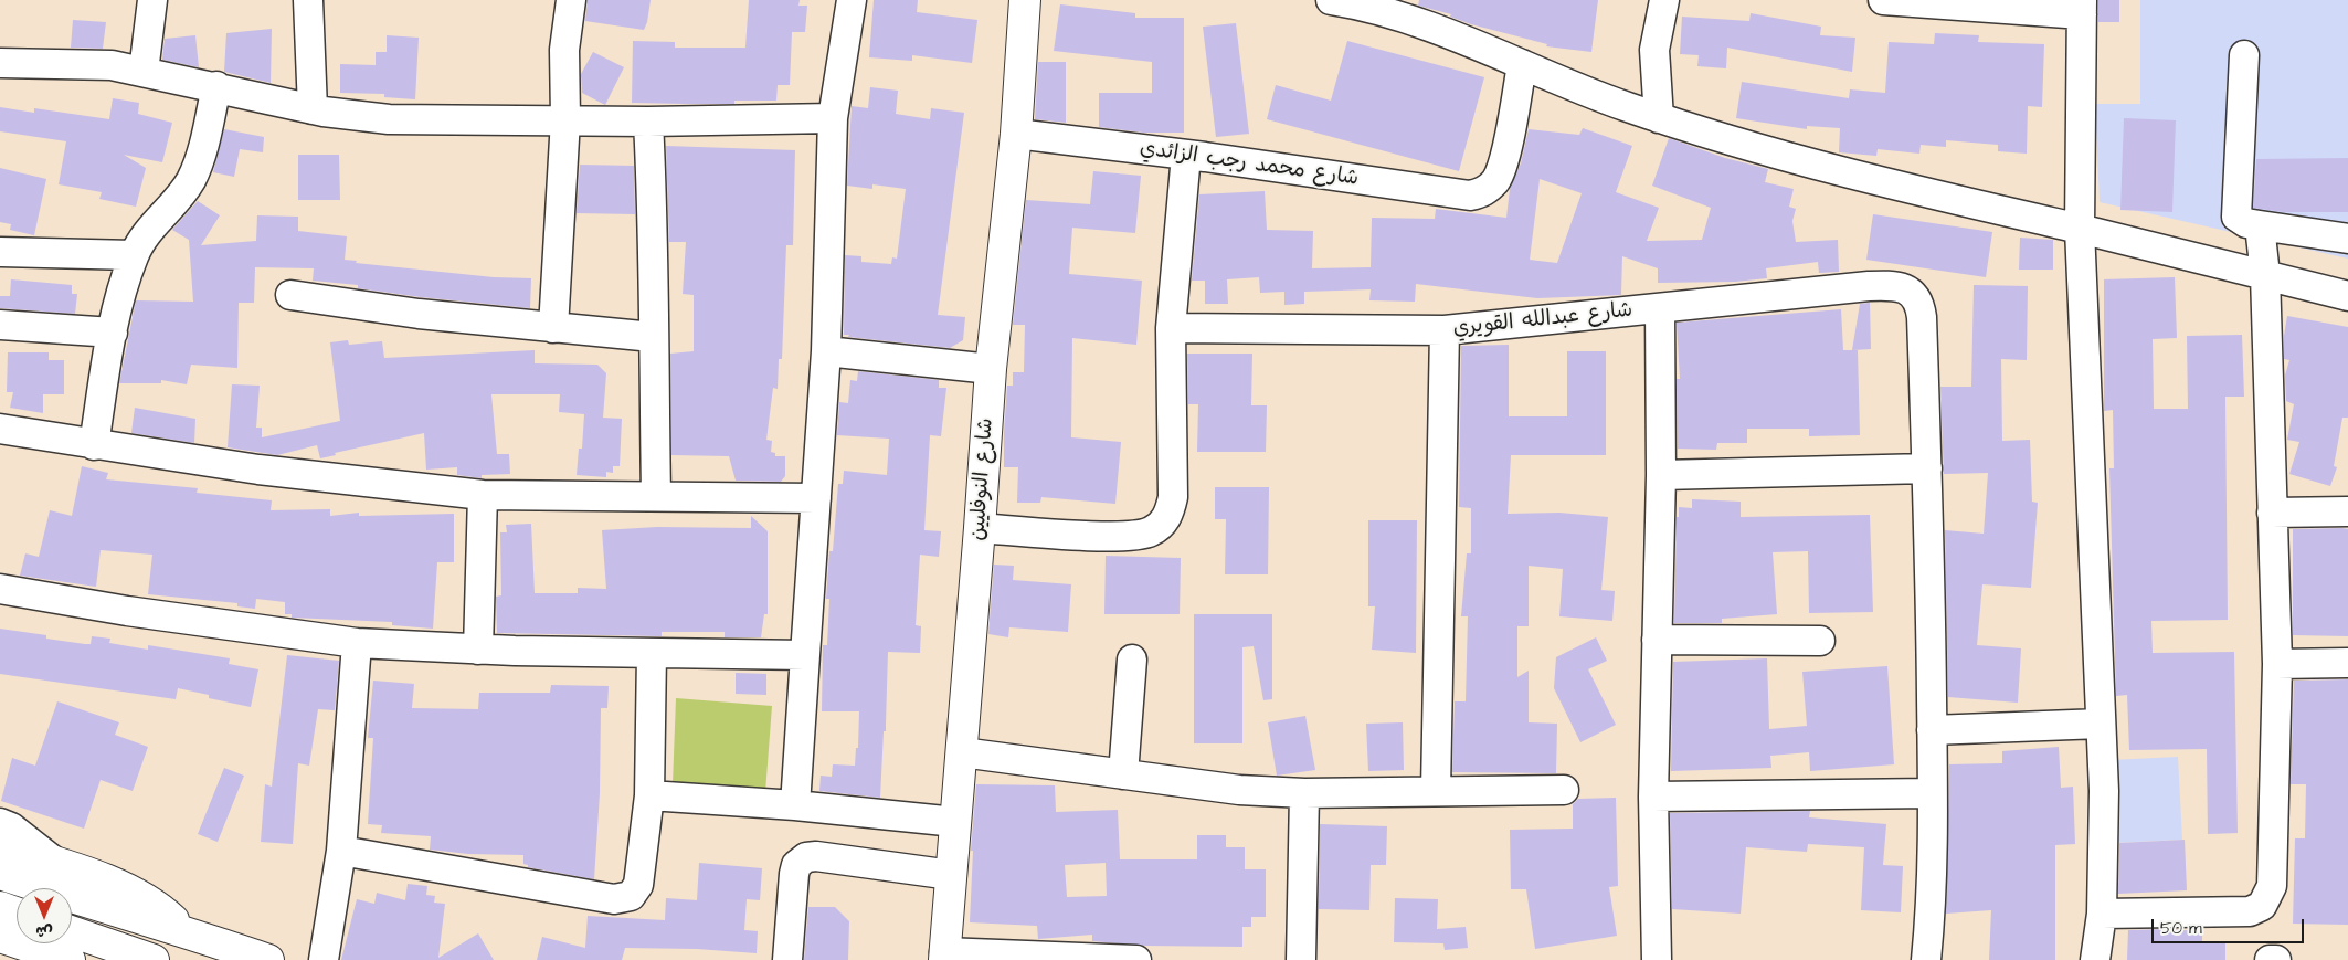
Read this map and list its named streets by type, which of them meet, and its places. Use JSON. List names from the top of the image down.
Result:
{
  "streets": {
    "main road": ["شارع النوفليين"],
    "street": ["شارع محمد رجب الزائدي", "شارع عبدالله القويري"]
  },
  "crossings": [
    ["شارع محمد رجب الزائدي", "شارع النوفليين"]
  ],
  "scale_bar": "50 m",
  "north": "bottom"
}
